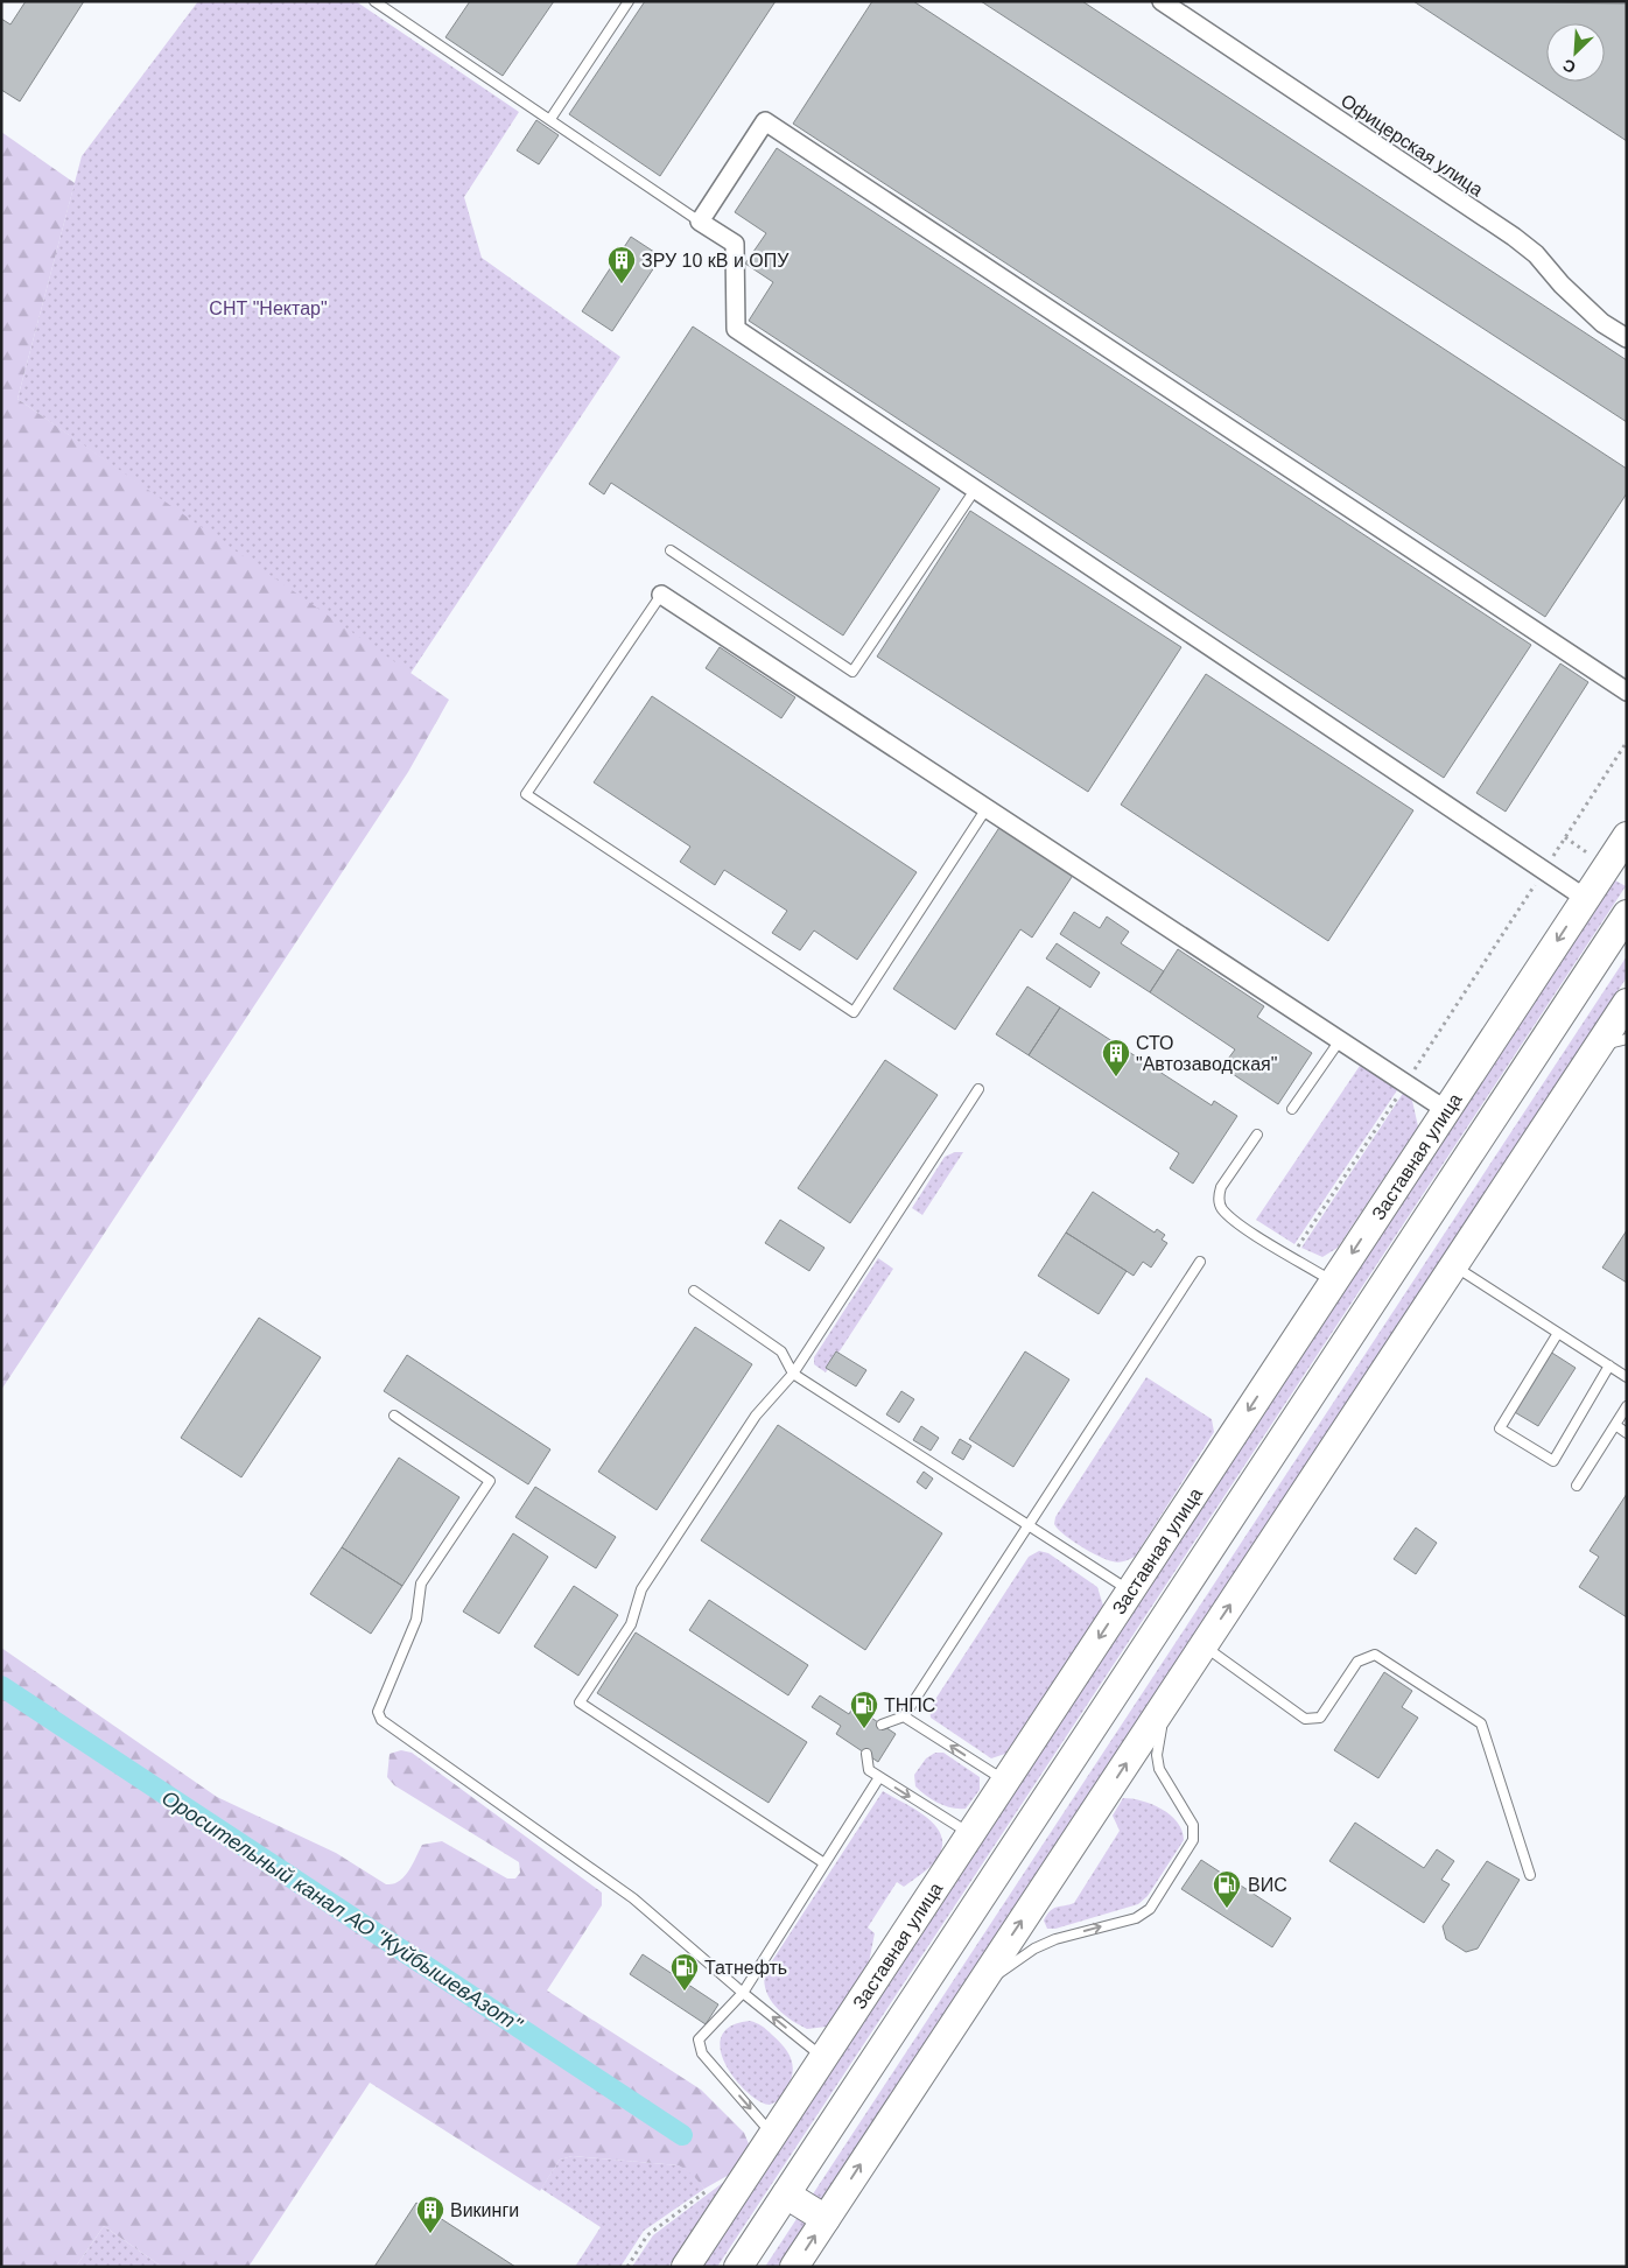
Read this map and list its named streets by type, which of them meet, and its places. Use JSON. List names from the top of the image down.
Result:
{
  "streets": {
    "main road": ["Заставная улица"],
    "street": ["Офицерская улица"]
  },
  "water": ["Оросительный канал АО \"КуйбышевАзот\""],
  "parks": ["СНТ \"Нектар\""],
  "places": {
    "building": ["ЗРУ 10 кВ и ОПУ", "СТО \"Автозаводская\"", "Викинги"],
    "fuel station": ["ТНПС", "ВИС", "Татнефть"]
  },
  "north": "bottom left"
}
